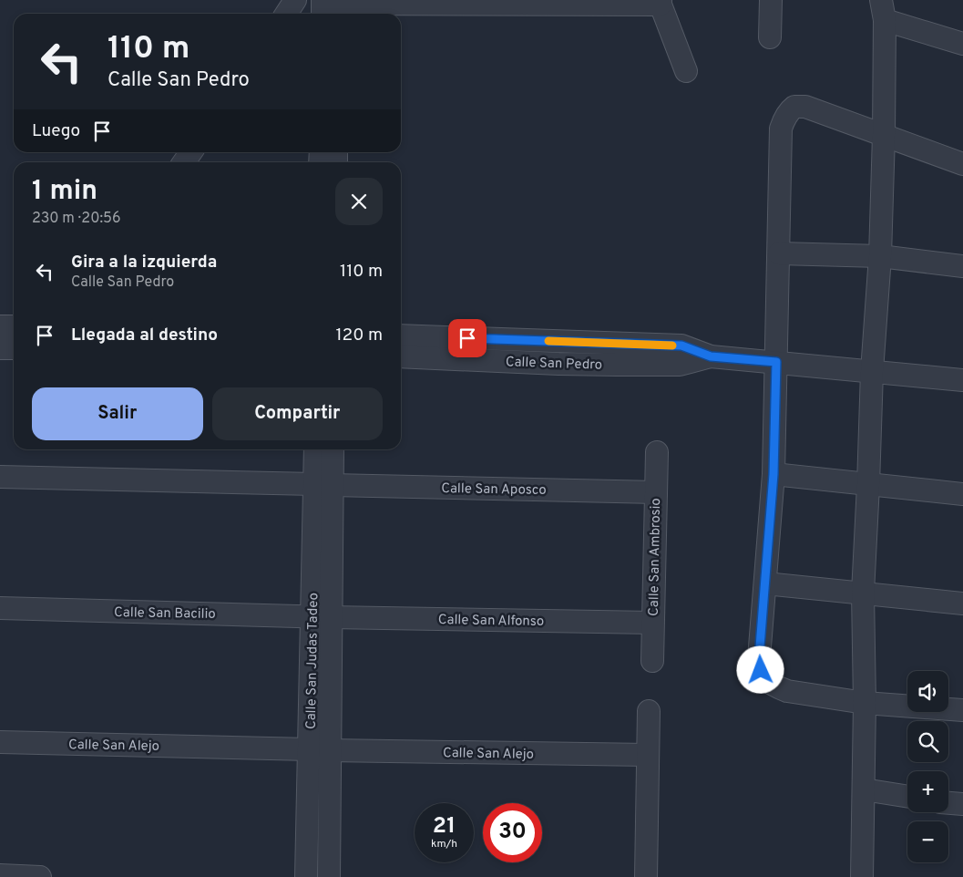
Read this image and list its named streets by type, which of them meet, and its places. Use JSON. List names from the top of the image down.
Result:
{
  "streets": {
    "street": [
      "Calle San Pedro",
      "Calle San Aposco",
      "Calle San Ambrosio",
      "Calle San Bacilio",
      "Calle San Alfonso",
      "Calle San Judas Tadeo",
      "Calle San Alejo"
    ]
  },
  "crossings": [
    ["Calle San Aposco", "Calle San Ambrosio"],
    ["Calle San Aposco", "Calle San Judas Tadeo"],
    ["Calle San Ambrosio", "Calle San Alfonso"],
    ["Calle San Bacilio", "Calle San Alfonso"],
    ["Calle San Bacilio", "Calle San Judas Tadeo"],
    ["Calle San Alfonso", "Calle San Judas Tadeo"],
    ["Calle San Judas Tadeo", "Calle San Alejo"]
  ],
  "page": {
    "turn": ["110 m", "Calle San Pedro"],
    "then": "Luego",
    "heading": ["1 min", "230 m · 20:56"],
    "list": [
      {
        "name": "Gira a la izquierda",
        "note": "Calle San Pedro",
        "value": "110 m"
      },
      {
        "name": "Llegada al destino",
        "value": "120 m"
      }
    ],
    "buttons": ["Salir", "Compartir"],
    "map_buttons": ["+", "−"],
    "speed": "21 km/h",
    "limit": "30"
  }
}
